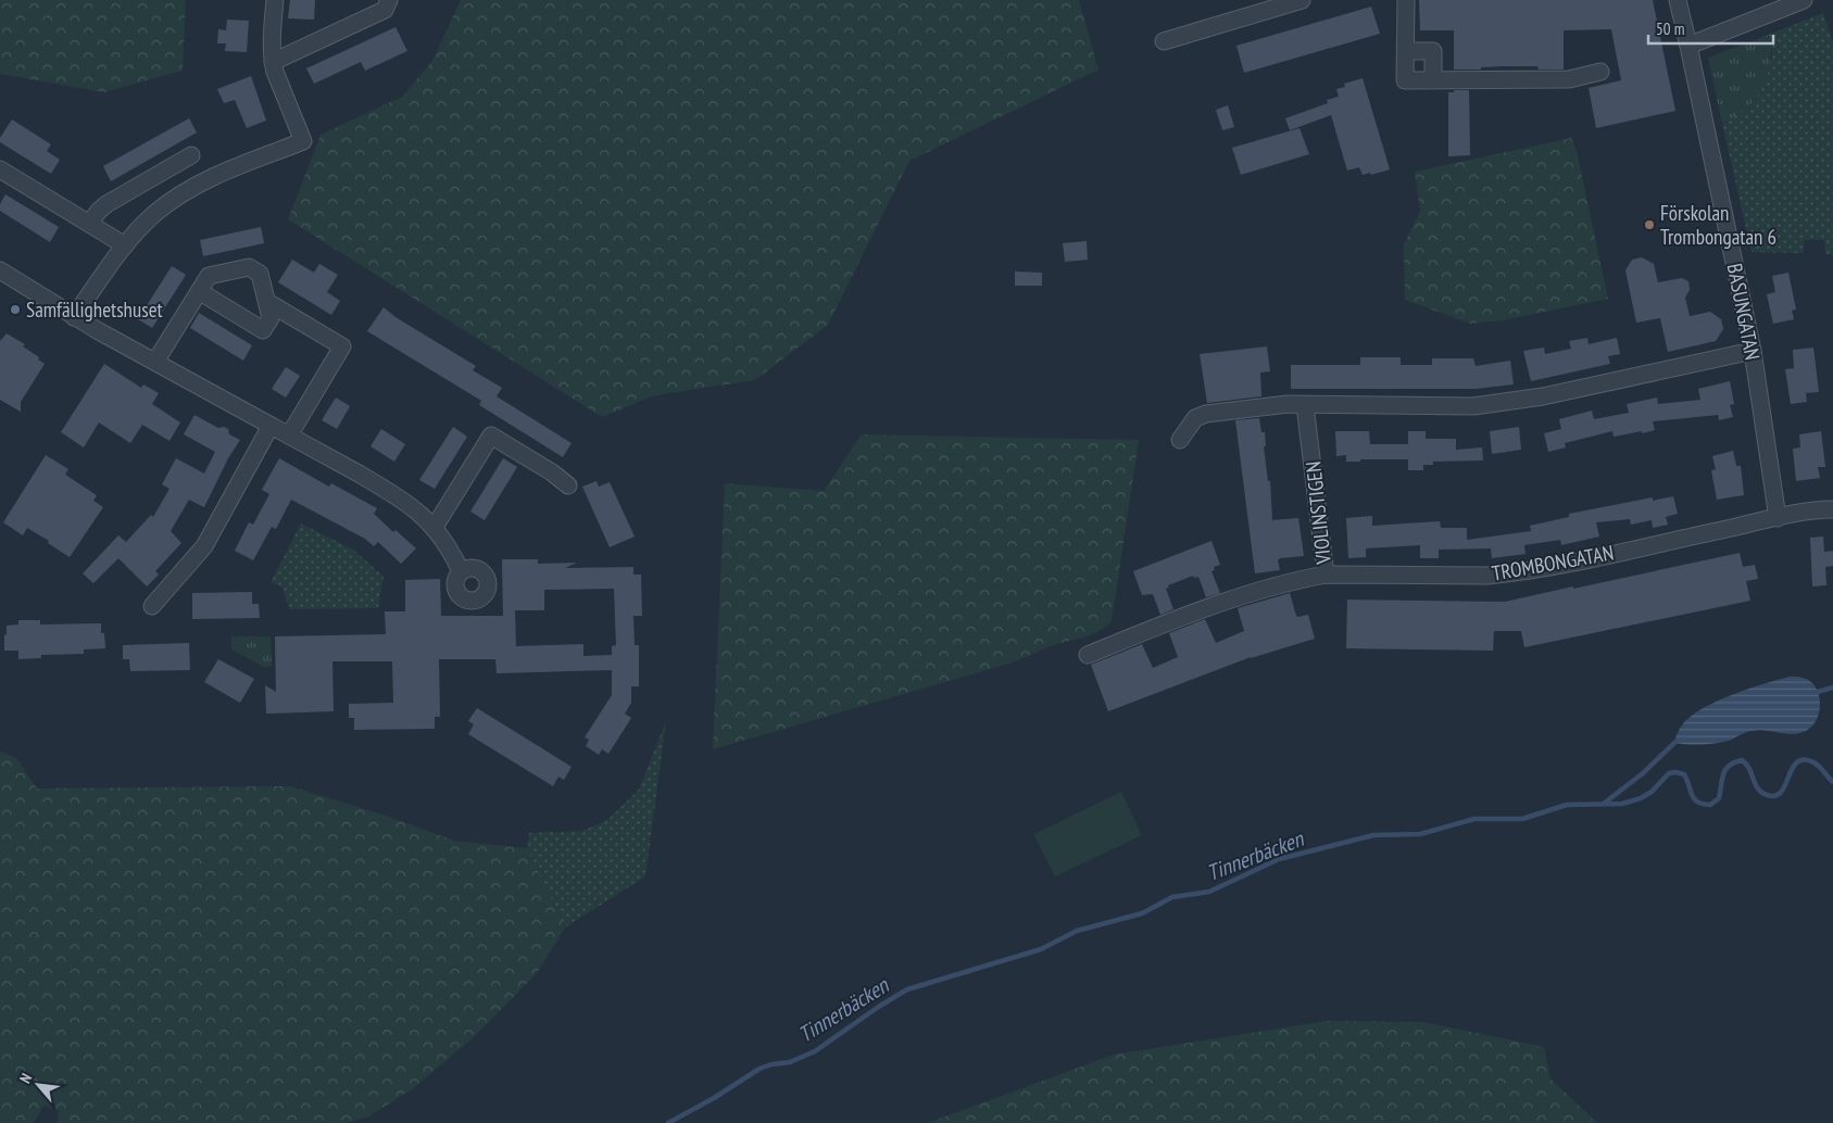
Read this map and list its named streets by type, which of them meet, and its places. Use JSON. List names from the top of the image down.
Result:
{
  "streets": {
    "street": ["BASUNGATAN", "VIOLINSTIGEN", "TROMBONGATAN"]
  },
  "crossings": [
    ["BASUNGATAN", "TROMBONGATAN"],
    ["VIOLINSTIGEN", "TROMBONGATAN"]
  ],
  "water": ["Tinnerbäcken"],
  "places": ["Förskolan Trombongatan 6", "Samfällighetshuset"],
  "scale_bar": "50 m",
  "north": "top left"
}
